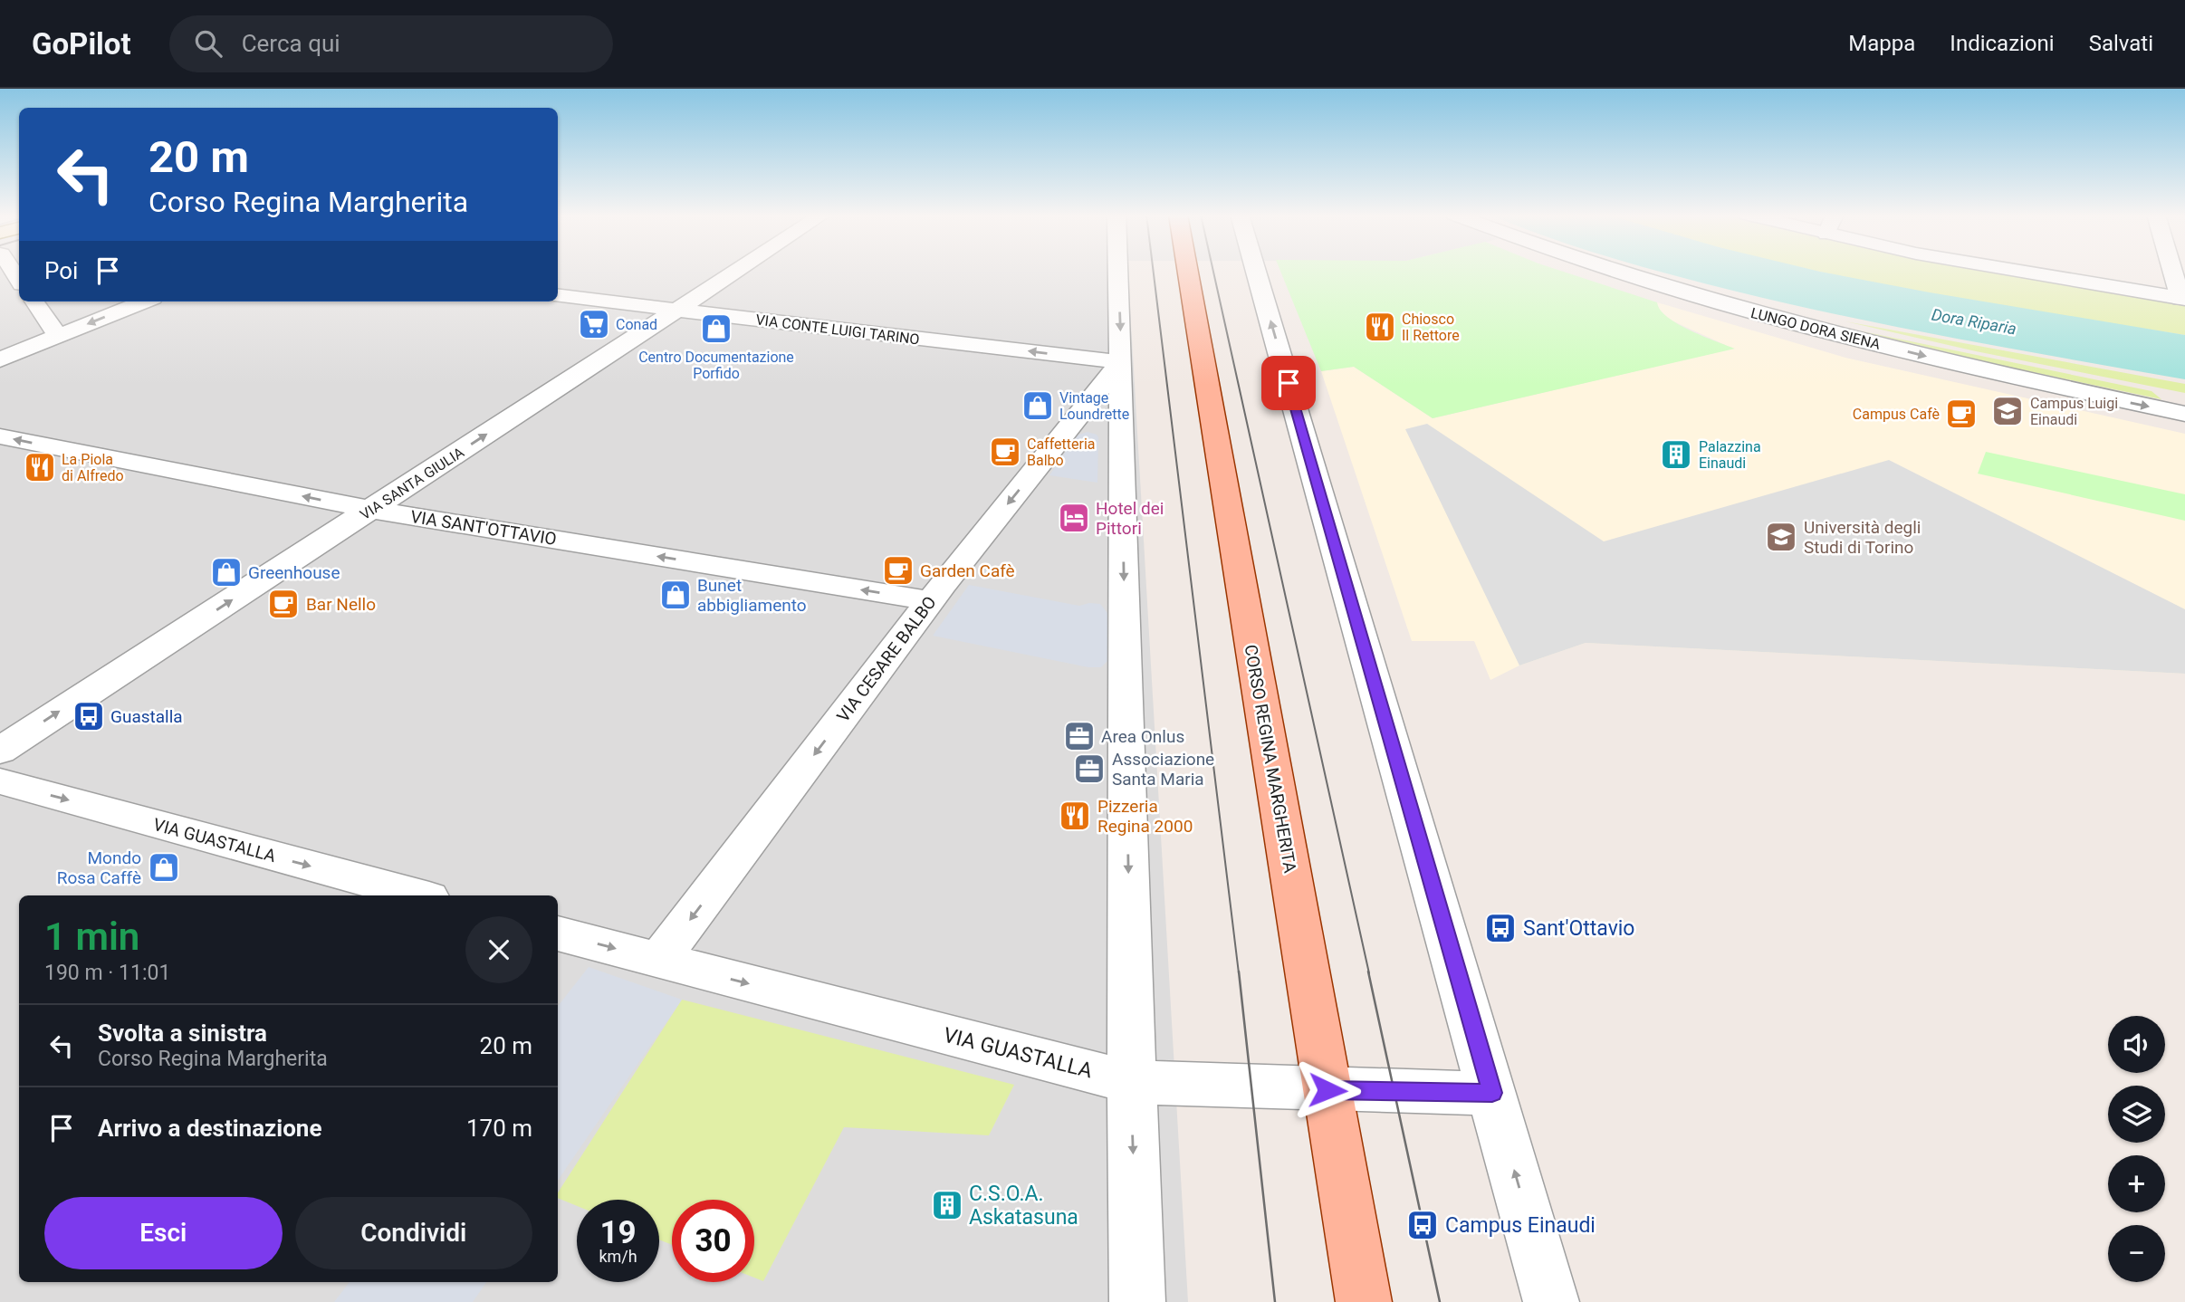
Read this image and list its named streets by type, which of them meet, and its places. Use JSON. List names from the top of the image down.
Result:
{
  "streets": {
    "main road": ["CORSO REGINA MARGHERITA"],
    "street": [
      "LUNGO DORA SIENA",
      "VIA CONTE LUIGI TARINO",
      "VIA SANTA GIULIA",
      "VIA SANT'OTTAVIO",
      "VIA CESARE BALBO",
      "VIA GUASTALLA"
    ]
  },
  "crossings": [
    ["VIA CONTE LUIGI TARINO", "VIA SANTA GIULIA"],
    ["VIA CONTE LUIGI TARINO", "VIA CESARE BALBO"],
    ["VIA SANTA GIULIA", "VIA SANT'OTTAVIO"],
    ["VIA SANT'OTTAVIO", "VIA CESARE BALBO"],
    ["VIA CESARE BALBO", "VIA GUASTALLA"],
    ["CORSO REGINA MARGHERITA", "VIA GUASTALLA"]
  ],
  "one_way": [
    "LUNGO DORA SIENA",
    "VIA CONTE LUIGI TARINO",
    "VIA SANTA GIULIA",
    "VIA SANT'OTTAVIO",
    "VIA CESARE BALBO",
    "VIA GUASTALLA"
  ],
  "water": ["Dora Riparia"],
  "places": {
    "supermarket": ["Conad"],
    "restaurant": ["Chiosco Il Rettore", "La Piola di Alfredo", "Pizzeria Regina 2000"],
    "shop": [
      "Centro Documentazione Porfido",
      "Vintage Loundrette",
      "Greenhouse",
      "Bunet abbigliamento",
      "Mondo Rosa Caffè"
    ],
    "school or university": ["Campus Luigi Einaudi", "Università degli Studi di Torino"],
    "cafe": [
      "Campus Cafè",
      "Caffetteria Balbo",
      "Garden Cafè",
      "Bar Nello"
    ],
    "building": ["Palazzina Einaudi", "C.S.O.A. Askatasuna"],
    "hotel": ["Hotel dei Pittori"],
    "bus stop": ["Guastalla", "Sant'Ottavio", "Campus Einaudi"],
    "office": ["Area Onlus", "Associazione Santa Maria"]
  },
  "page": {
    "header": "GoPilot",
    "search": "Cerca qui",
    "nav": ["Mappa", "Indicazioni", "Salvati"],
    "turn": ["20 m", "Corso Regina Margherita"],
    "then": "Poi",
    "heading": ["1 min", "190 m · 11:01"],
    "list": [
      {
        "name": "Svolta a sinistra",
        "note": "Corso Regina Margherita",
        "value": "20 m"
      },
      {
        "name": "Arrivo a destinazione",
        "value": "170 m"
      }
    ],
    "map_buttons": ["+", "−"],
    "buttons": ["Esci", "Condividi"],
    "speed": "19 km/h",
    "limit": "30"
  }
}
